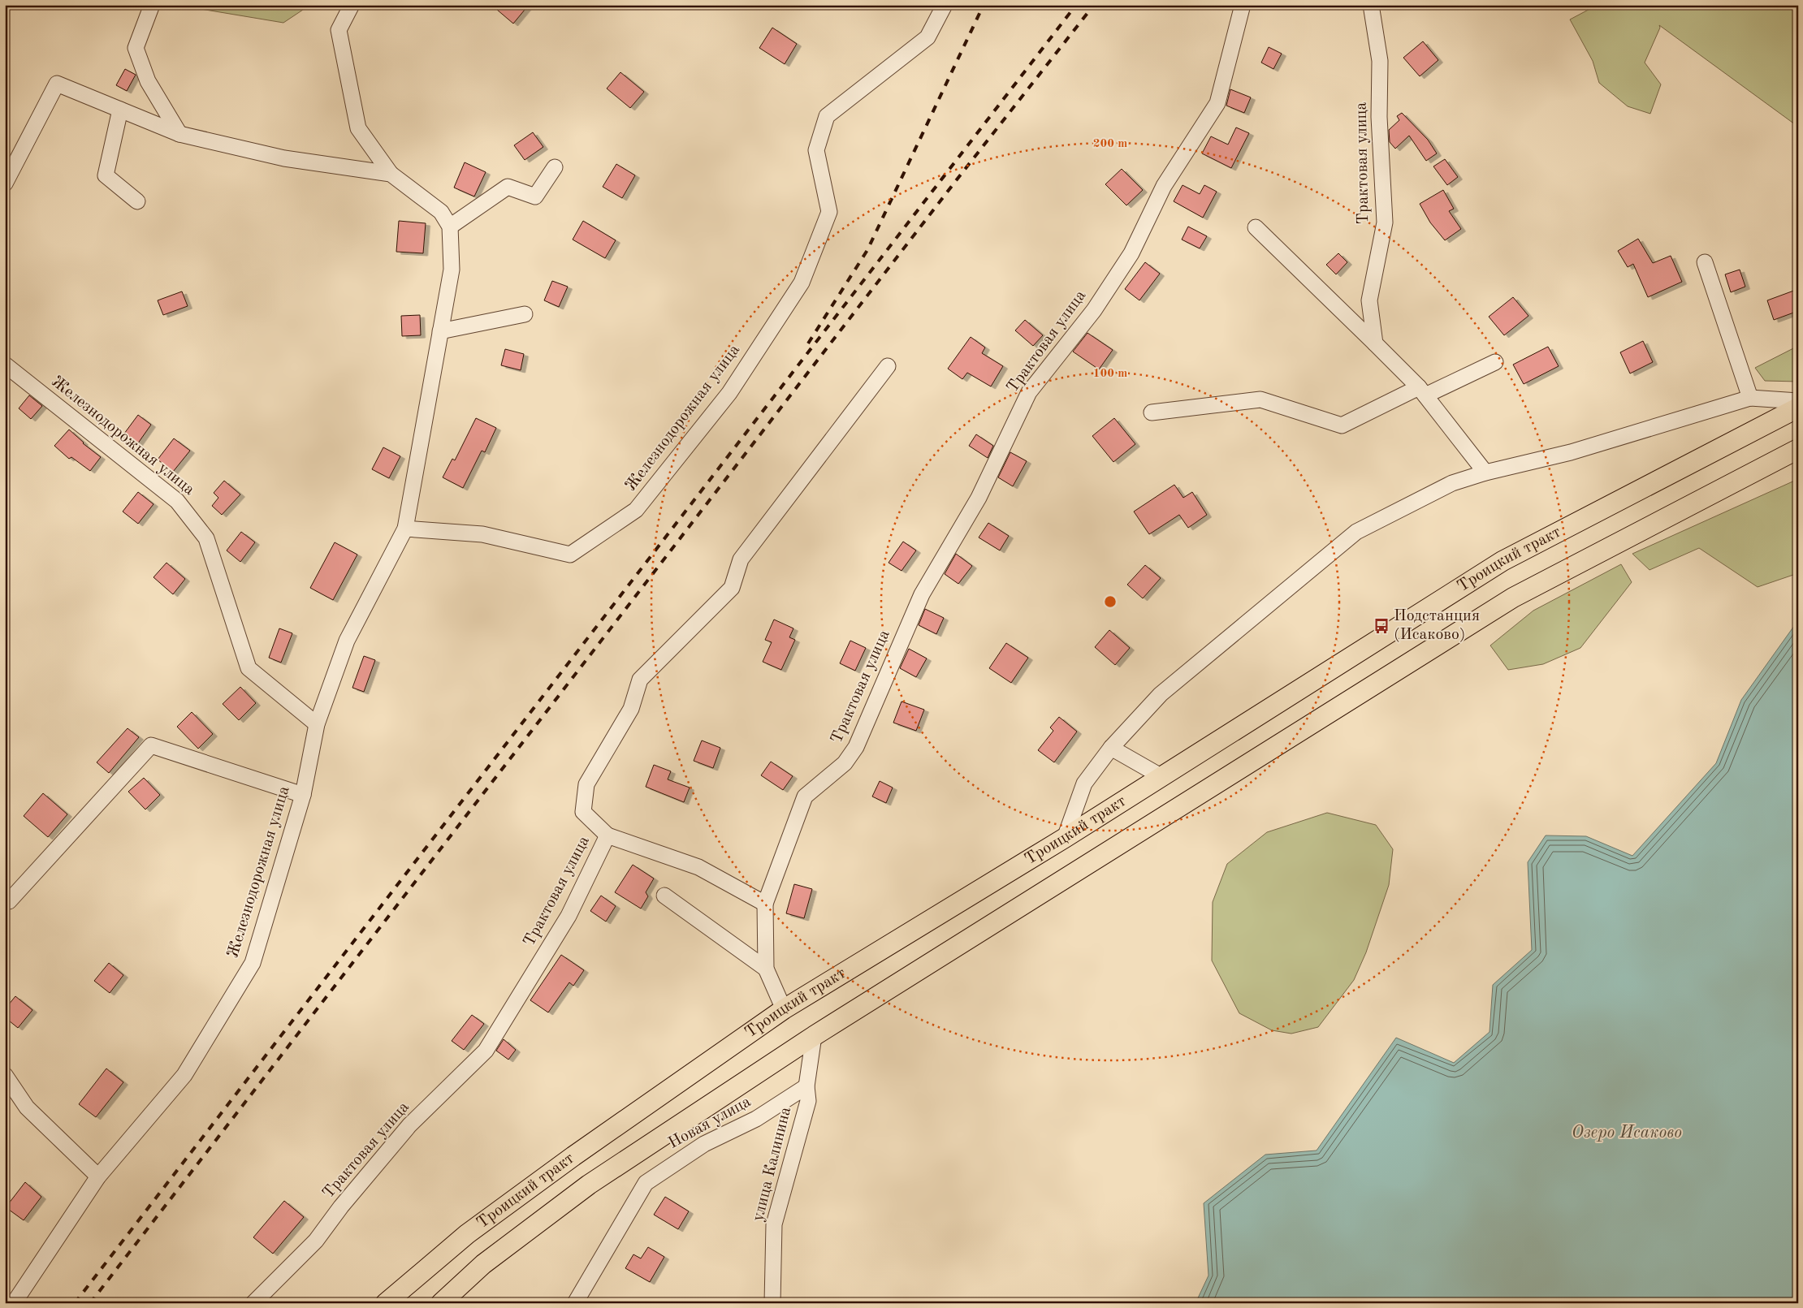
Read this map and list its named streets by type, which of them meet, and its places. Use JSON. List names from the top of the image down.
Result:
{
  "streets": {
    "main road": ["Троицкий тракт"],
    "street": [
      "Трактовая улица",
      "Железнодорожная улица",
      "Новая улица",
      "улица Калинина"
    ]
  },
  "crossings": [
    ["Троицкий тракт", "улица Калинина"],
    ["Новая улица", "улица Калинина"]
  ],
  "water": ["Озеро Исаково"],
  "places": {
    "bus stop": ["Подстанция (Исаково)"]
  },
  "rings": ["200 m", "100 m"]
}
